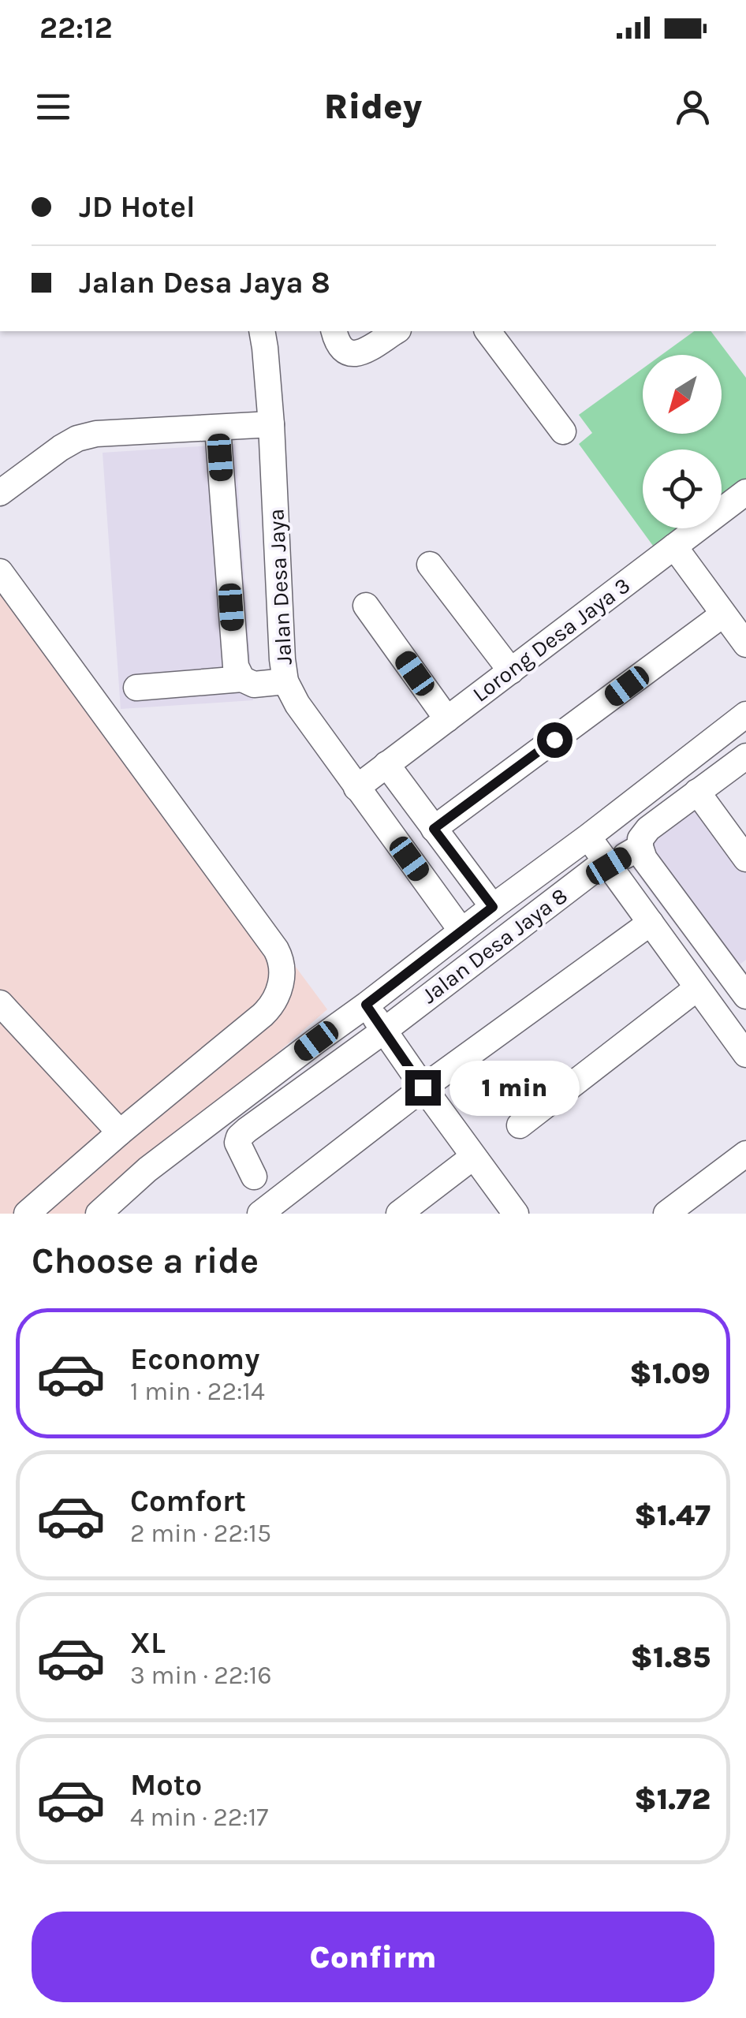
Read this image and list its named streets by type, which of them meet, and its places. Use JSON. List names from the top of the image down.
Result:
{
  "streets": {
    "street": ["Jalan Desa Jaya", "Lorong Desa Jaya 3", "Jalan Desa Jaya 8"]
  },
  "crossings": [
    ["Jalan Desa Jaya", "Lorong Desa Jaya 3"],
    ["Jalan Desa Jaya", "Jalan Desa Jaya 8"]
  ],
  "north": "bottom left",
  "page": {
    "status": "22:12",
    "header": "Ridey",
    "banner": ["JD Hotel", "Jalan Desa Jaya 8"],
    "bubble": "1 min",
    "heading": "Choose a ride",
    "list": [
      {
        "name": "Economy",
        "note": "1 min · 22:14",
        "value": "$1.09"
      },
      {
        "name": "Comfort",
        "note": "2 min · 22:15",
        "value": "$1.47"
      },
      {
        "name": "XL",
        "note": "3 min · 22:16",
        "value": "$1.85"
      },
      {
        "name": "Moto",
        "note": "4 min · 22:17",
        "value": "$1.72"
      }
    ],
    "buttons": "Confirm"
  }
}
